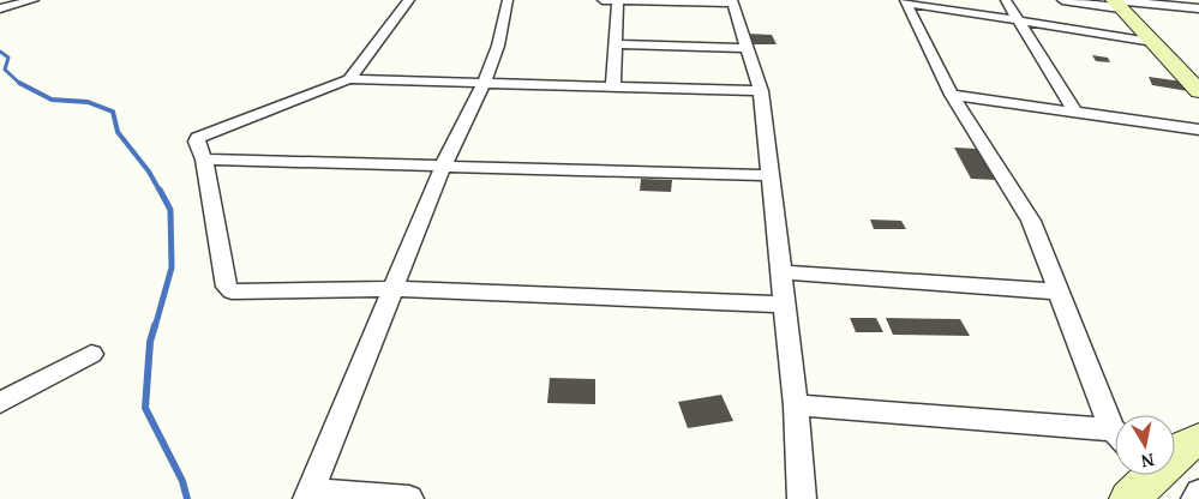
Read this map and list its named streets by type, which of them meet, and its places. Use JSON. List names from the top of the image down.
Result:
{
  "north": "bottom"
}
